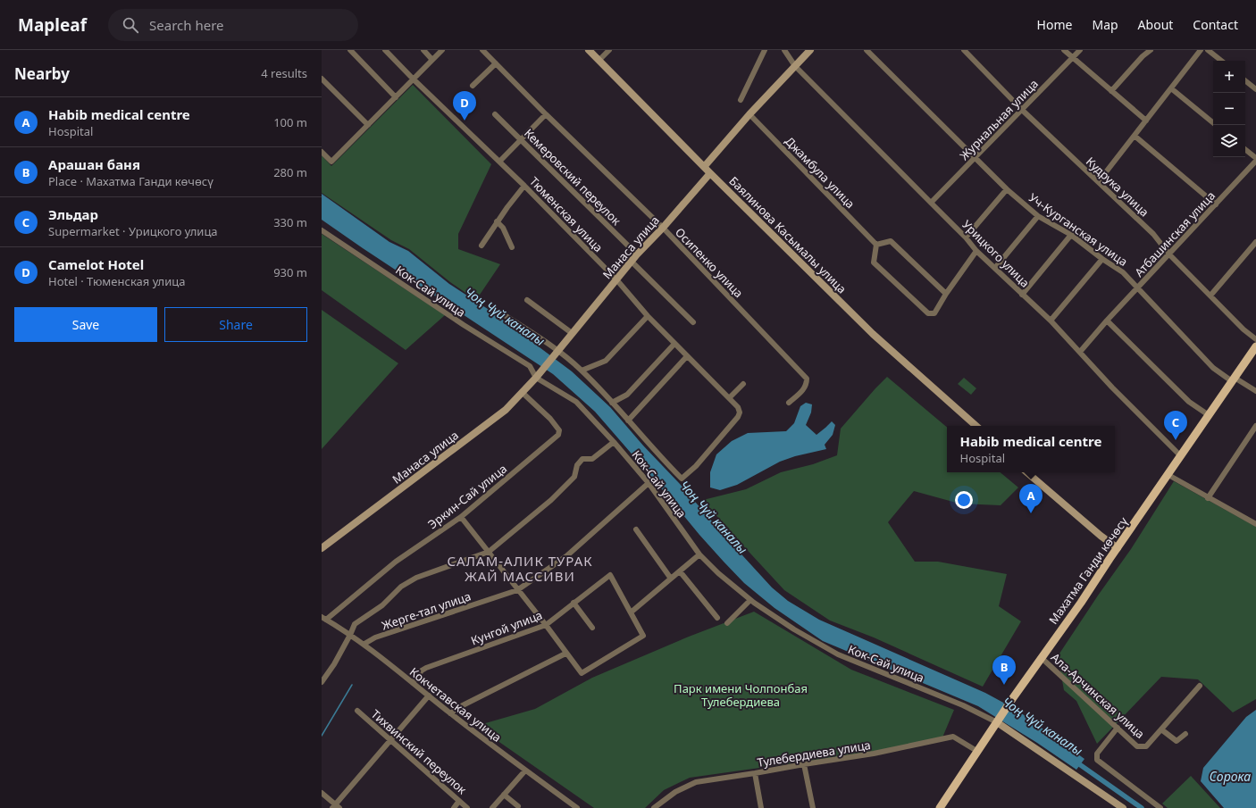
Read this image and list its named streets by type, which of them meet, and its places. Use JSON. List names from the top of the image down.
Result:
{
  "streets": {
    "main road": ["Махатма Ганди көчөсү"],
    "street": [
      "Журнальная улица",
      "Джамбула улица",
      "Кемеровский переулок",
      "Кудрука улица",
      "Тюменская улица",
      "Уч-Курганская улица",
      "Атбашинская улица",
      "Баялинова Касымалы улица",
      "Манаса улица",
      "Урицкого улица",
      "Осипенко улица",
      "Кок-Сай улица",
      "Эркин-Сай улица",
      "Жерге-тал улица",
      "Кунгой улица",
      "Ала-Арчинская улица",
      "Кокчетавская улица",
      "Тихвинский переулок",
      "Тулебердиева улица"
    ]
  },
  "crossings": [
    ["Журнальная улица", "Кудрука улица"],
    ["Журнальная улица", "Уч-Курганская улица"],
    ["Журнальная улица", "Урицкого улица"],
    ["Кемеровский переулок", "Манаса улица"],
    ["Кудрука улица", "Атбашинская улица"],
    ["Тюменская улица", "Манаса улица"],
    ["Уч-Курганская улица", "Атбашинская улица"],
    ["Уч-Курганская улица", "Махатма Ганди көчөсү"],
    ["Атбашинская улица", "Урицкого улица"],
    ["Баялинова Касымалы улица", "Манаса улица"],
    ["Манаса улица", "Осипенко улица"],
    ["Манаса улица", "Кок-Сай улица"],
    ["Манаса улица", "Эркин-Сай улица"],
    ["Урицкого улица", "Махатма Ганди көчөсү"],
    ["Кок-Сай улица", "Махатма Ганди көчөсү"],
    ["Кок-Сай улица", "Жерге-тал улица"],
    ["Эркин-Сай улица", "Кокчетавская улица"],
    ["Махатма Ганди көчөсү", "Ала-Арчинская улица"],
    ["Махатма Ганди көчөсү", "Тулебердиева улица"],
    ["Жерге-тал улица", "Кокчетавская улица"],
    ["Кунгой улица", "Кокчетавская улица"]
  ],
  "districts": ["САЛАМ-АЛИК ТУРАК ЖАЙ МАССИВИ"],
  "water": ["Чоң Чүй каналы", "Сорока"],
  "parks": ["Парк имени Чолпонбая Тулебердиева"],
  "page": {
    "header": "Mapleaf",
    "search": "Search here",
    "nav": [
      "Home",
      "Map",
      "About",
      "Contact"
    ],
    "heading": ["Nearby", "4 results"],
    "map_buttons": ["+", "−"],
    "pins": [
      "D",
      "C",
      "A",
      "B"
    ],
    "list": [
      {
        "mark": "A",
        "name": "Habib medical centre",
        "note": "Hospital",
        "value": "100 m"
      },
      {
        "mark": "B",
        "name": "Арашан баня",
        "note": "Place · Махатма Ганди көчөсү",
        "value": "280 m"
      },
      {
        "mark": "C",
        "name": "Эльдар",
        "note": "Supermarket · Урицкого улица",
        "value": "330 m"
      },
      {
        "mark": "D",
        "name": "Camelot Hotel",
        "note": "Hotel · Тюменская улица",
        "value": "930 m"
      }
    ],
    "buttons": ["Save", "Share"],
    "popup": ["Habib medical centre", "Hospital"]
  }
}
